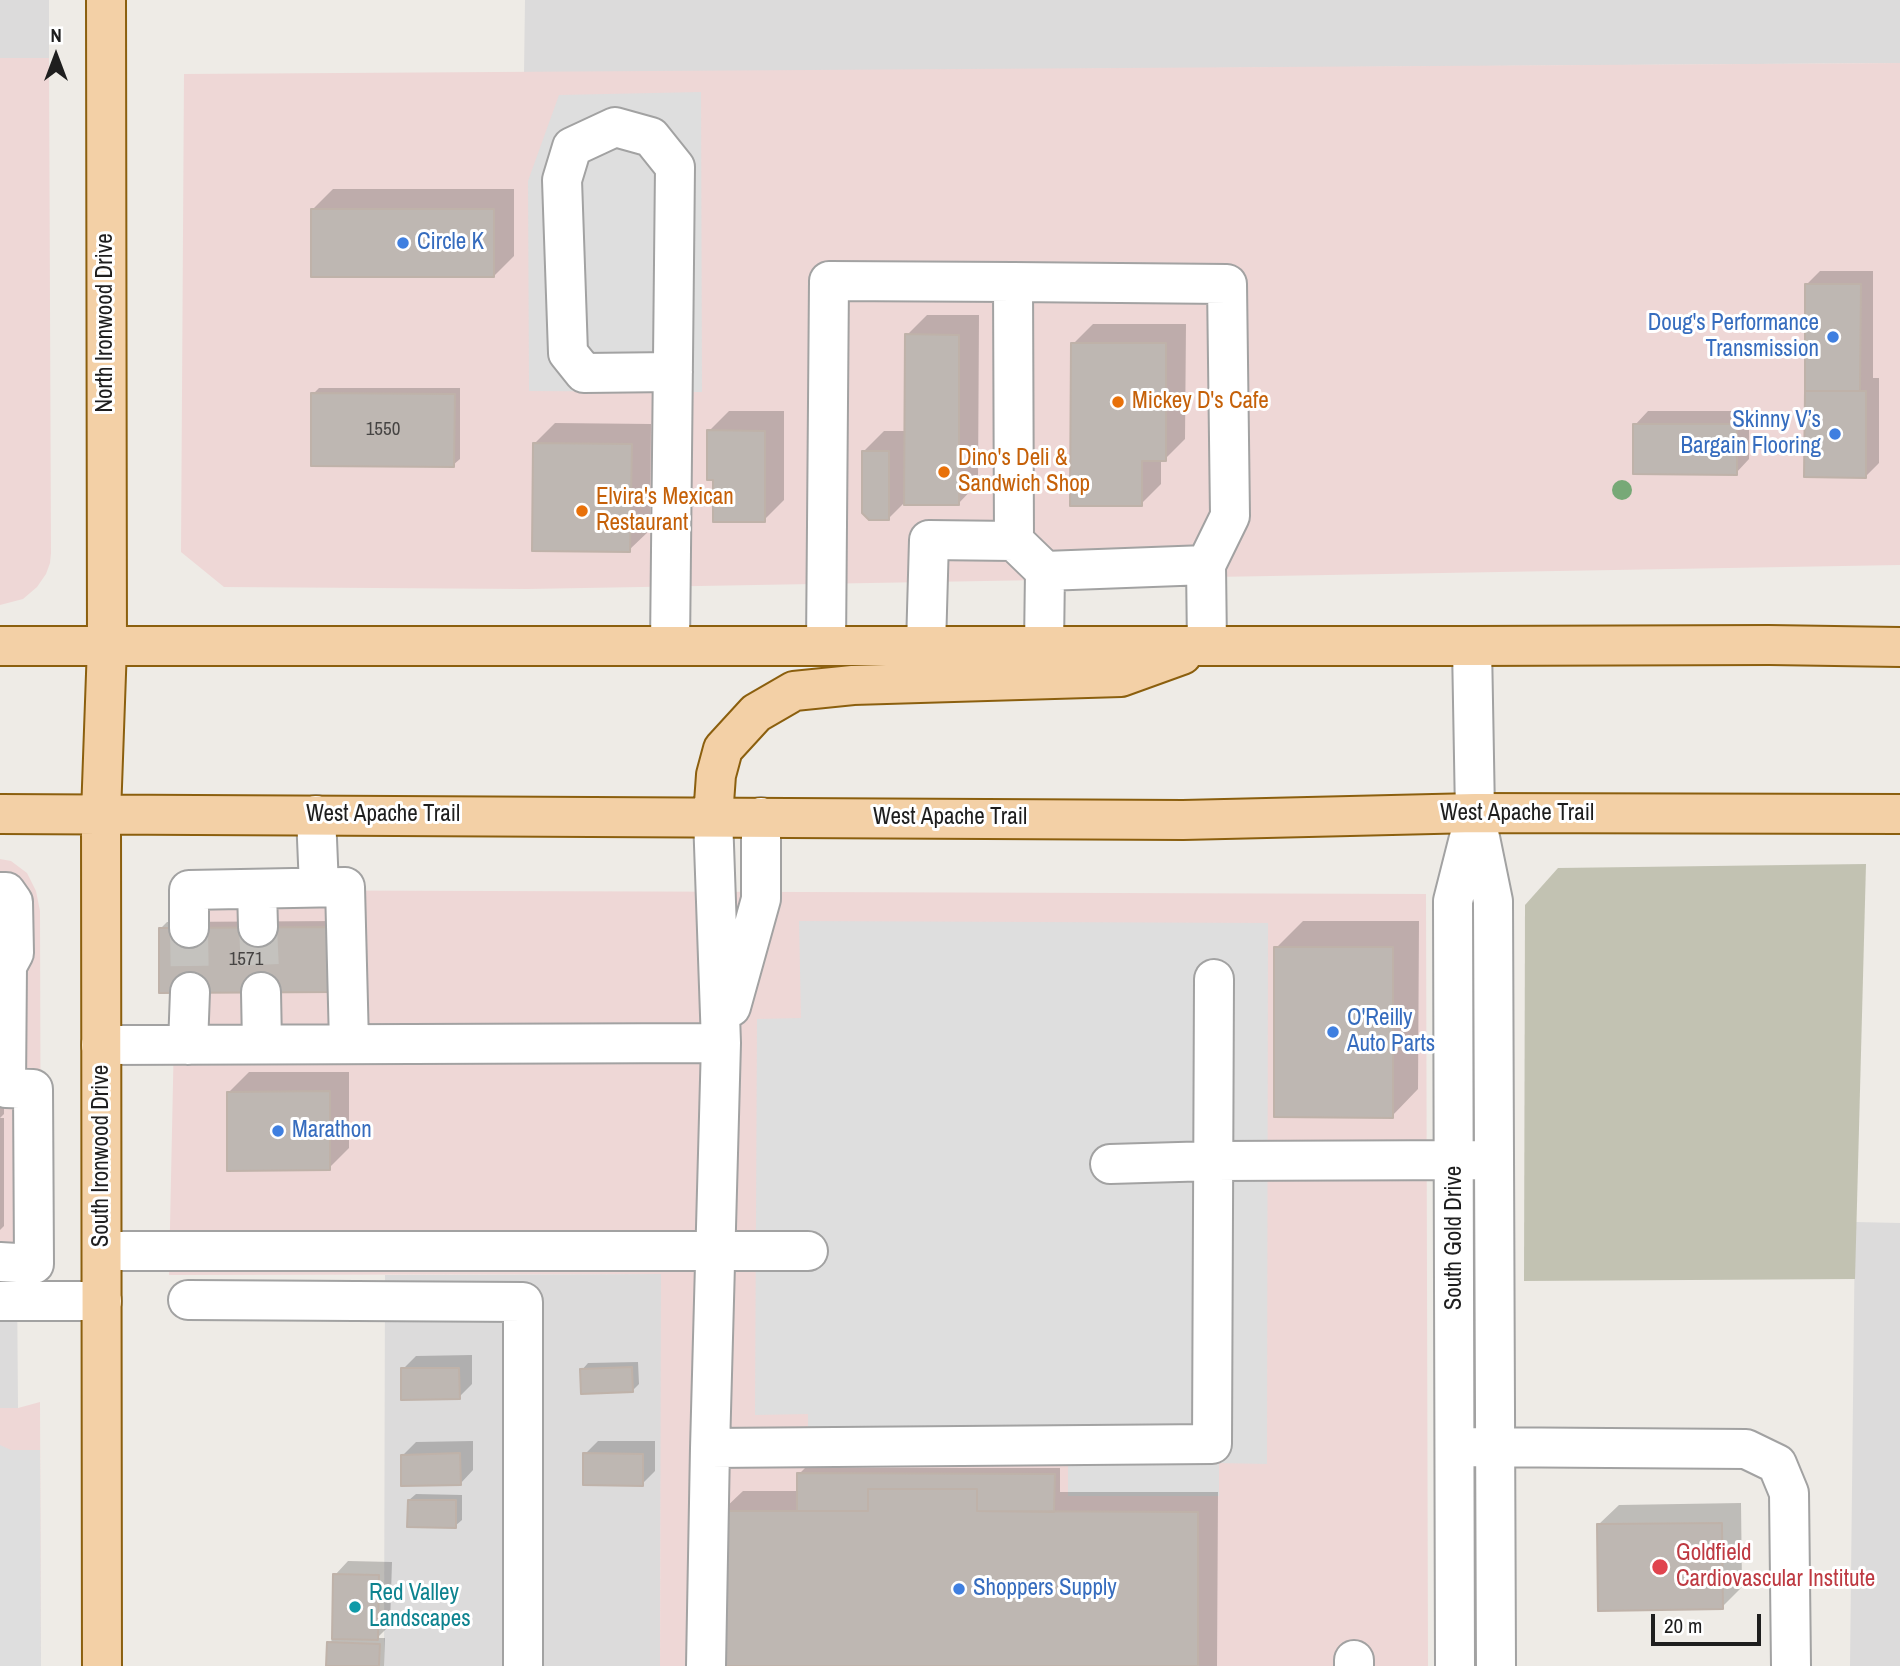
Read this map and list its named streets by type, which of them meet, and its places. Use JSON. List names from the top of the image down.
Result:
{
  "streets": {
    "main road": ["North Ironwood Drive", "West Apache Trail", "South Ironwood Drive"],
    "street": ["South Gold Drive"]
  },
  "crossings": [
    ["North Ironwood Drive", "South Ironwood Drive"],
    ["West Apache Trail", "South Ironwood Drive"],
    ["West Apache Trail", "South Gold Drive"]
  ],
  "places": [
    "Circle K",
    "Doug's Performance Transmission",
    "Mickey D's Cafe",
    "Skinny V’s Bargain Flooring",
    "Dino's Deli & Sandwich Shop",
    "Elvira's Mexican Restaurant",
    "O'Reilly Auto Parts",
    "Marathon",
    "Goldfield Cardiovascular Institute",
    "Shoppers Supply",
    "Red Valley Landscapes"
  ],
  "house_numbers": ["1550", "1571"],
  "scale_bar": "20 m",
  "north": "top"
}
